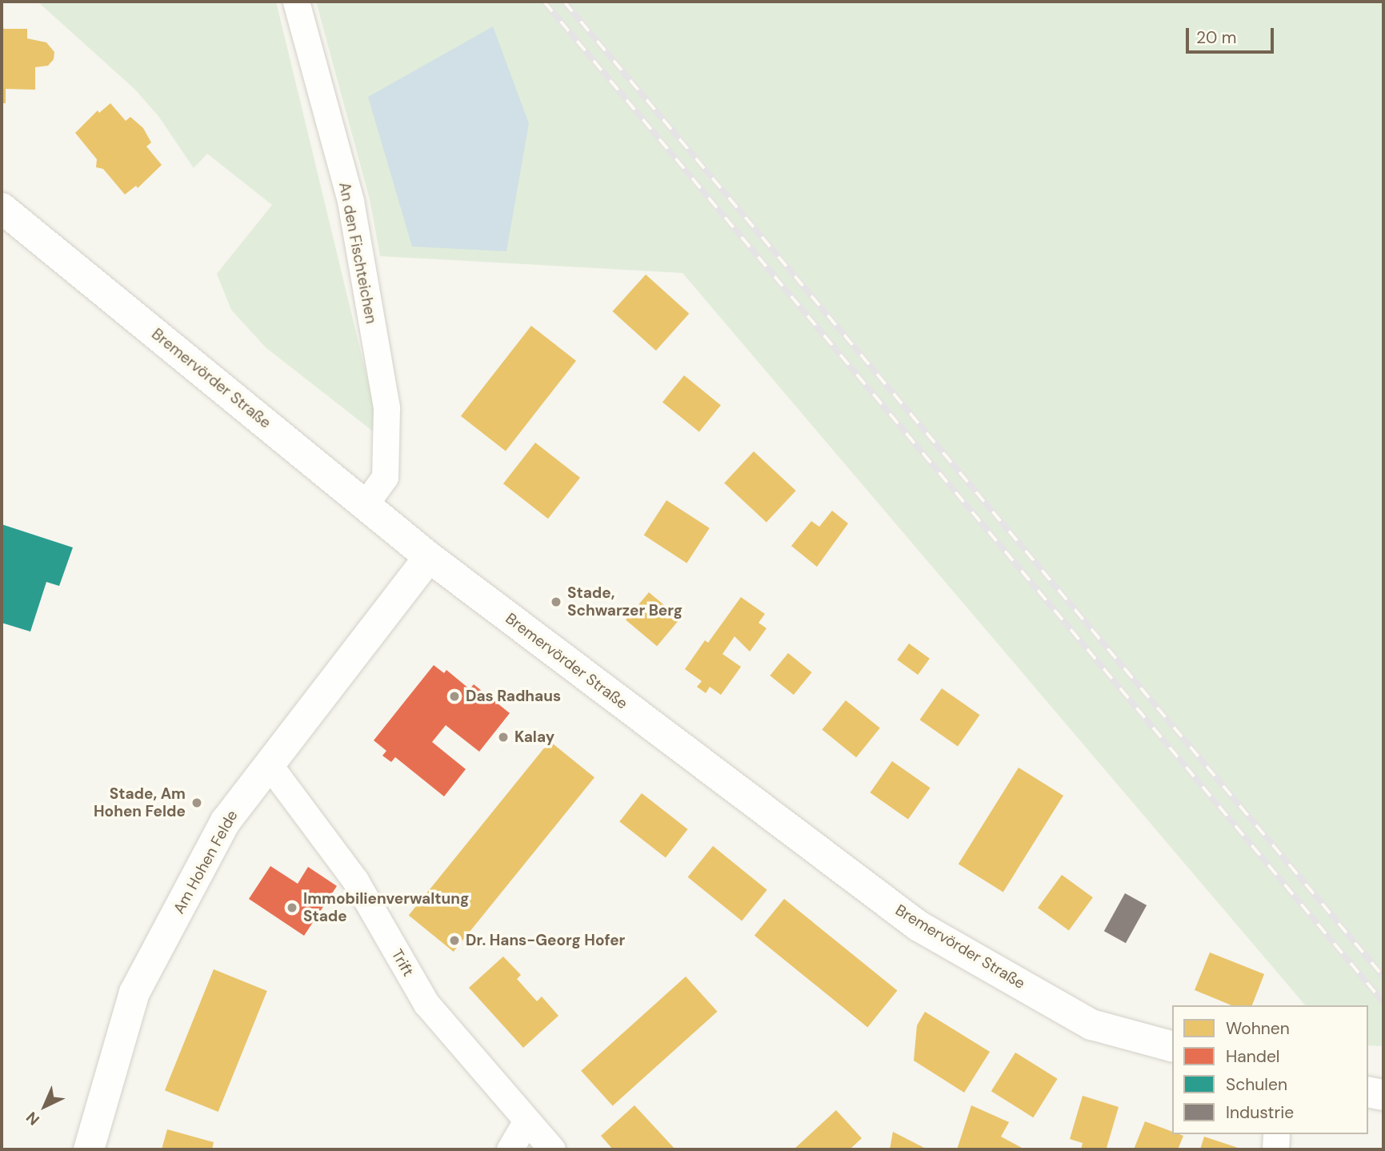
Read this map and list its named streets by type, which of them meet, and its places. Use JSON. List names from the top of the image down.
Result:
{
  "streets": {
    "main road": ["Bremervörder Straße", "Am Hohen Felde"],
    "street": ["An den Fischteichen", "Trift"]
  },
  "crossings": [
    ["An den Fischteichen", "Bremervörder Straße"],
    ["Bremervörder Straße", "Am Hohen Felde"],
    ["Am Hohen Felde", "Trift"]
  ],
  "places": [
    "Stade, Schwarzer Berg",
    "Das Radhaus",
    "Kalay",
    "Stade, Am Hohen Felde",
    "Immobilienverwaltung Stade",
    "Dr. Hans-Georg Hofer"
  ],
  "legend": [
    "Wohnen",
    "Handel",
    "Schulen",
    "Industrie"
  ],
  "scale_bar": "20 m",
  "north": "bottom left"
}
